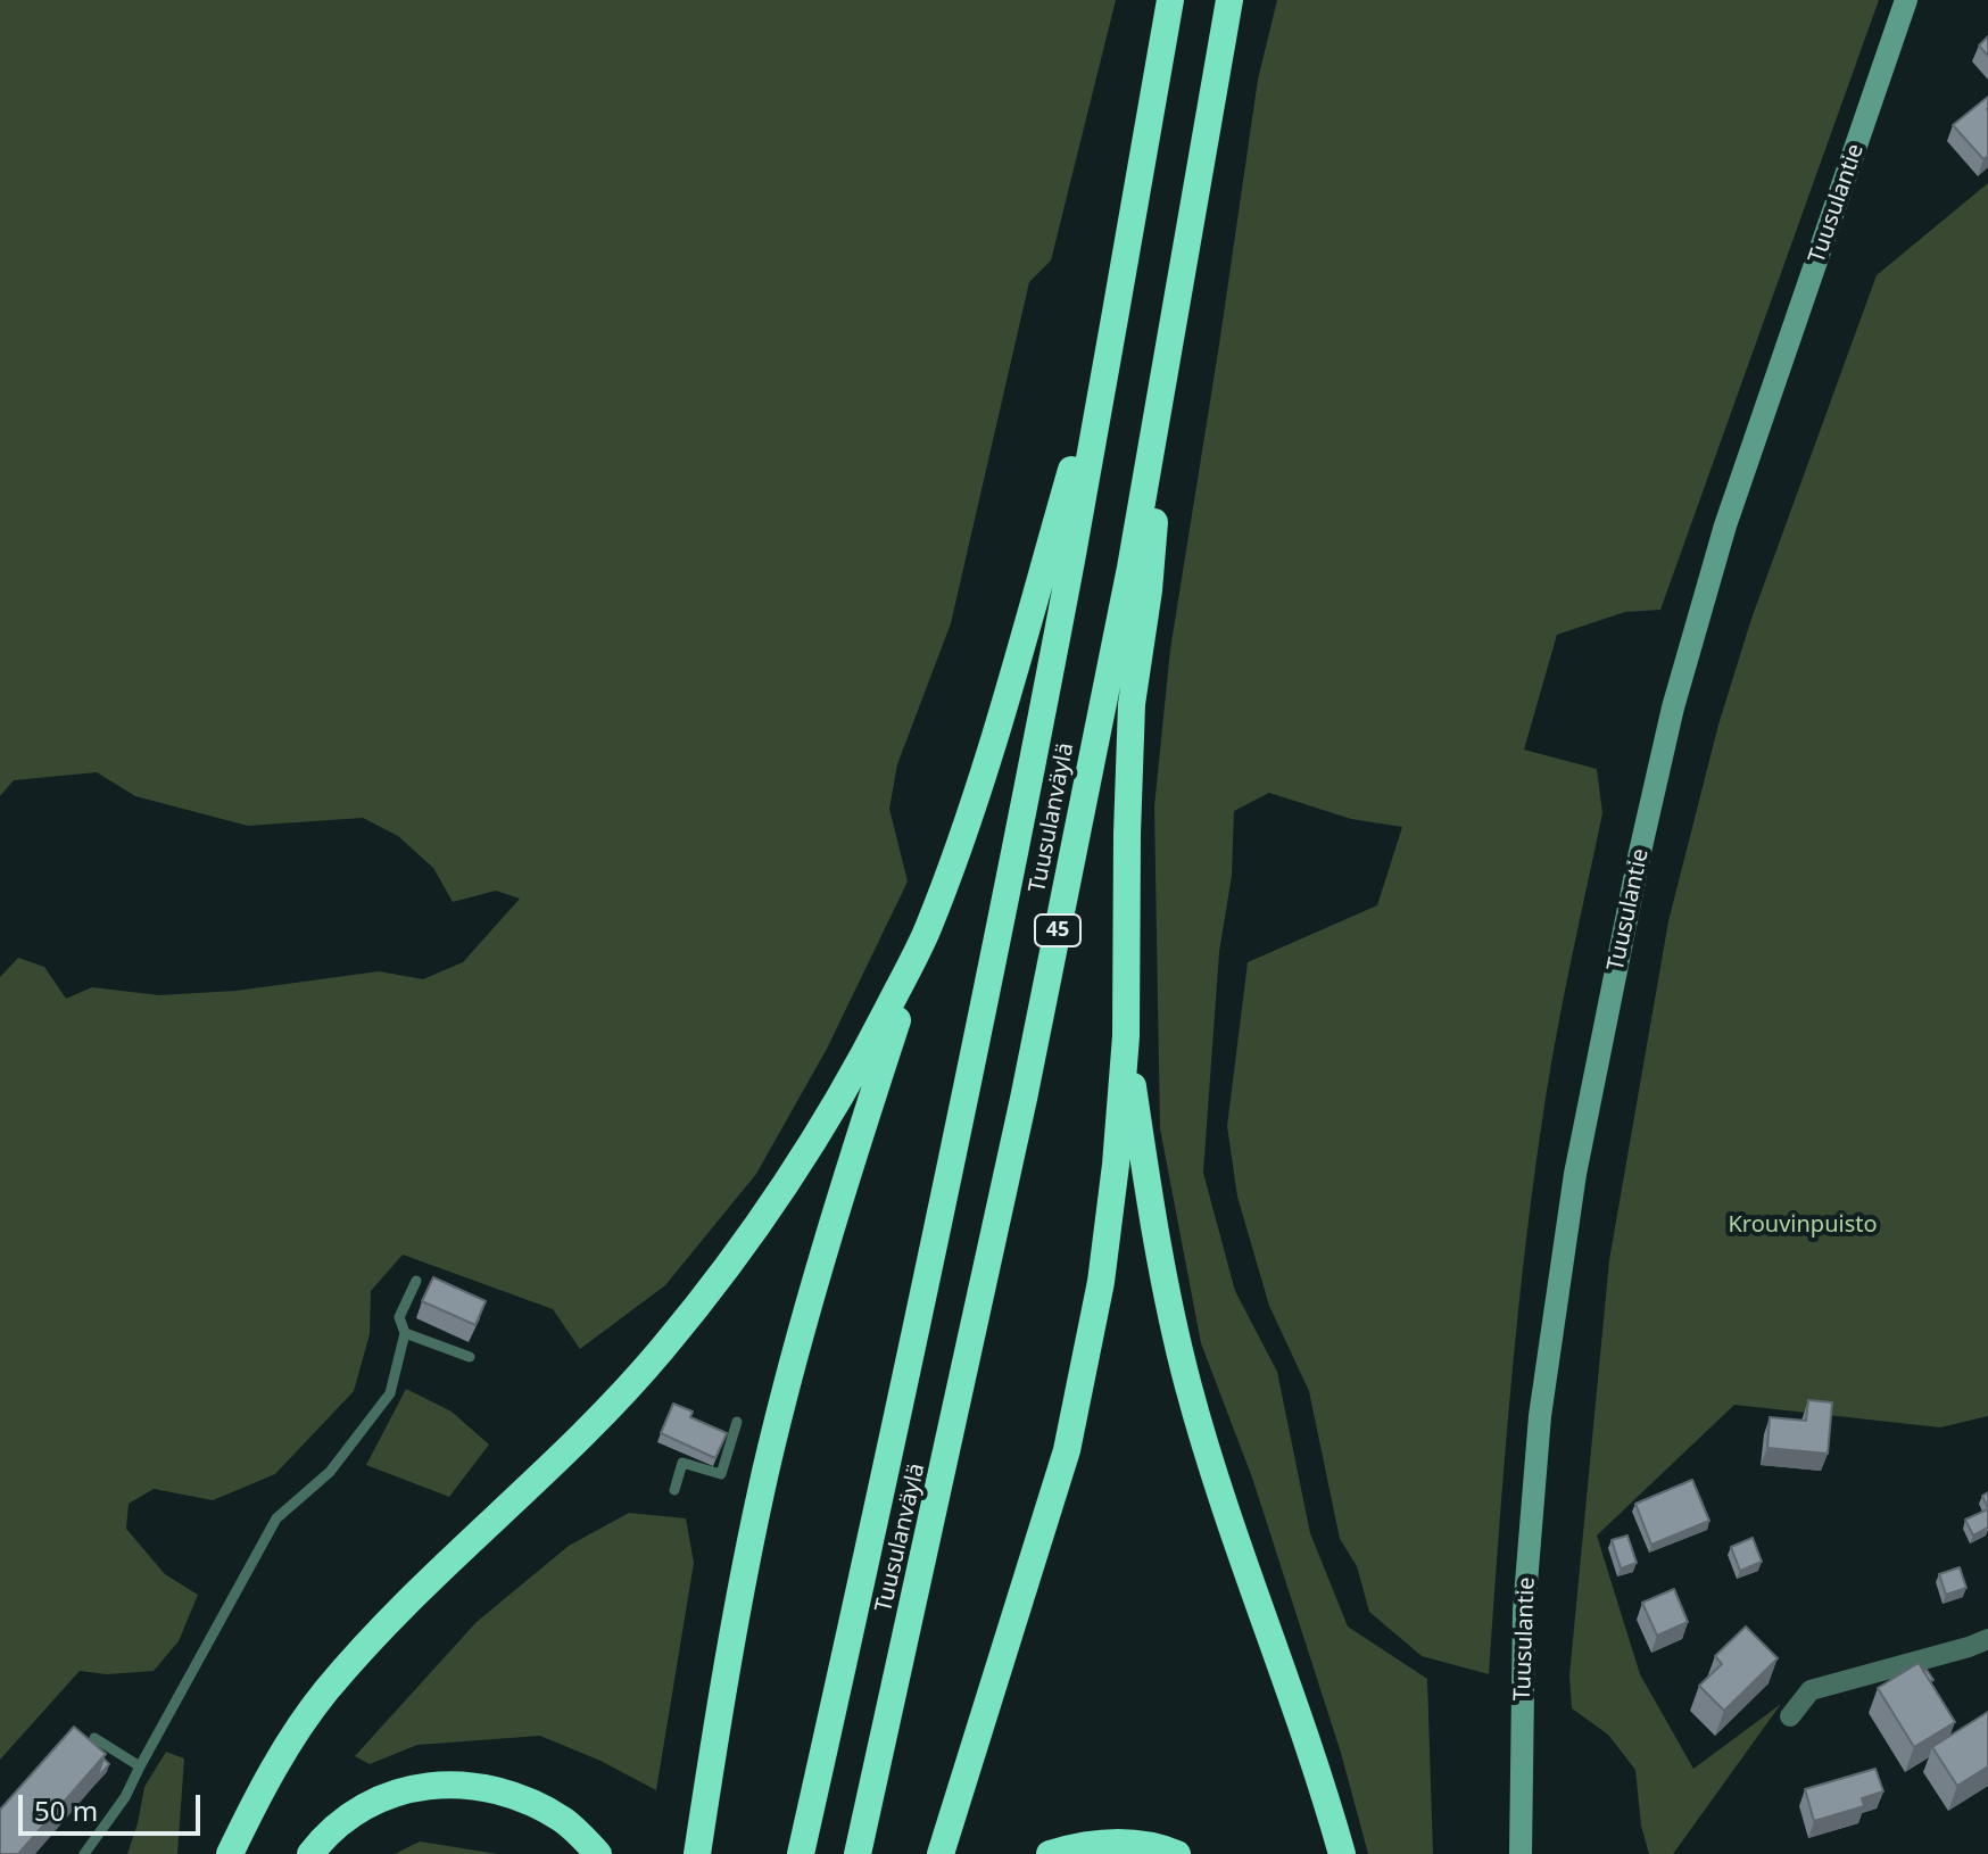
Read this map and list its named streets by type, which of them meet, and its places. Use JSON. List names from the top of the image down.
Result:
{
  "streets": {
    "highway": ["Tuusulanväylä", "45"],
    "main road": ["Tuusulantie"]
  },
  "parks": ["Krouvinpuisto"],
  "scale_bar": "50 m"
}
